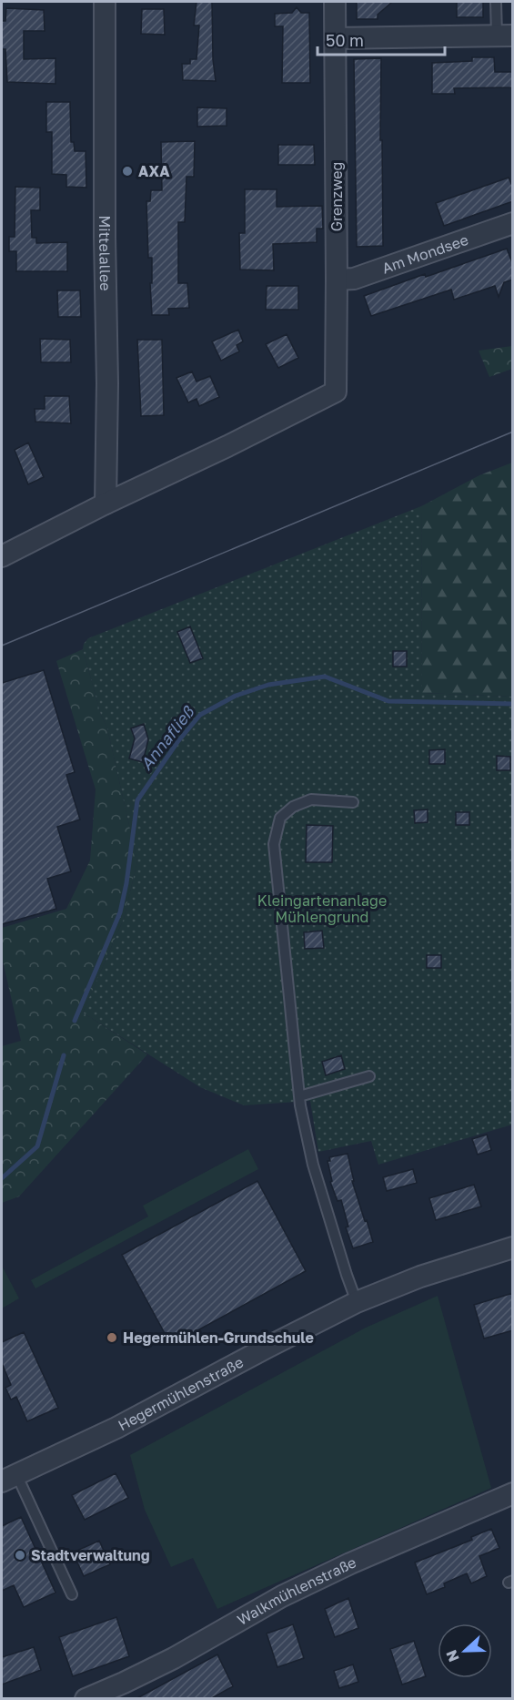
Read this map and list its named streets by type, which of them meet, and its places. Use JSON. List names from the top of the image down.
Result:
{
  "streets": {
    "street": [
      "Grenzweg",
      "Mittelallee",
      "Am Mondsee",
      "Hegermühlenstraße",
      "Walkmühlenstraße"
    ]
  },
  "crossings": [
    ["Grenzweg", "Mittelallee"],
    ["Grenzweg", "Am Mondsee"]
  ],
  "water": ["Annafließ"],
  "parks": ["Kleingartenanlage Mühlengrund"],
  "places": ["AXA", "Hegermühlen-Grundschule", "Stadtverwaltung"],
  "scale_bar": "50 m",
  "north": "left"
}
